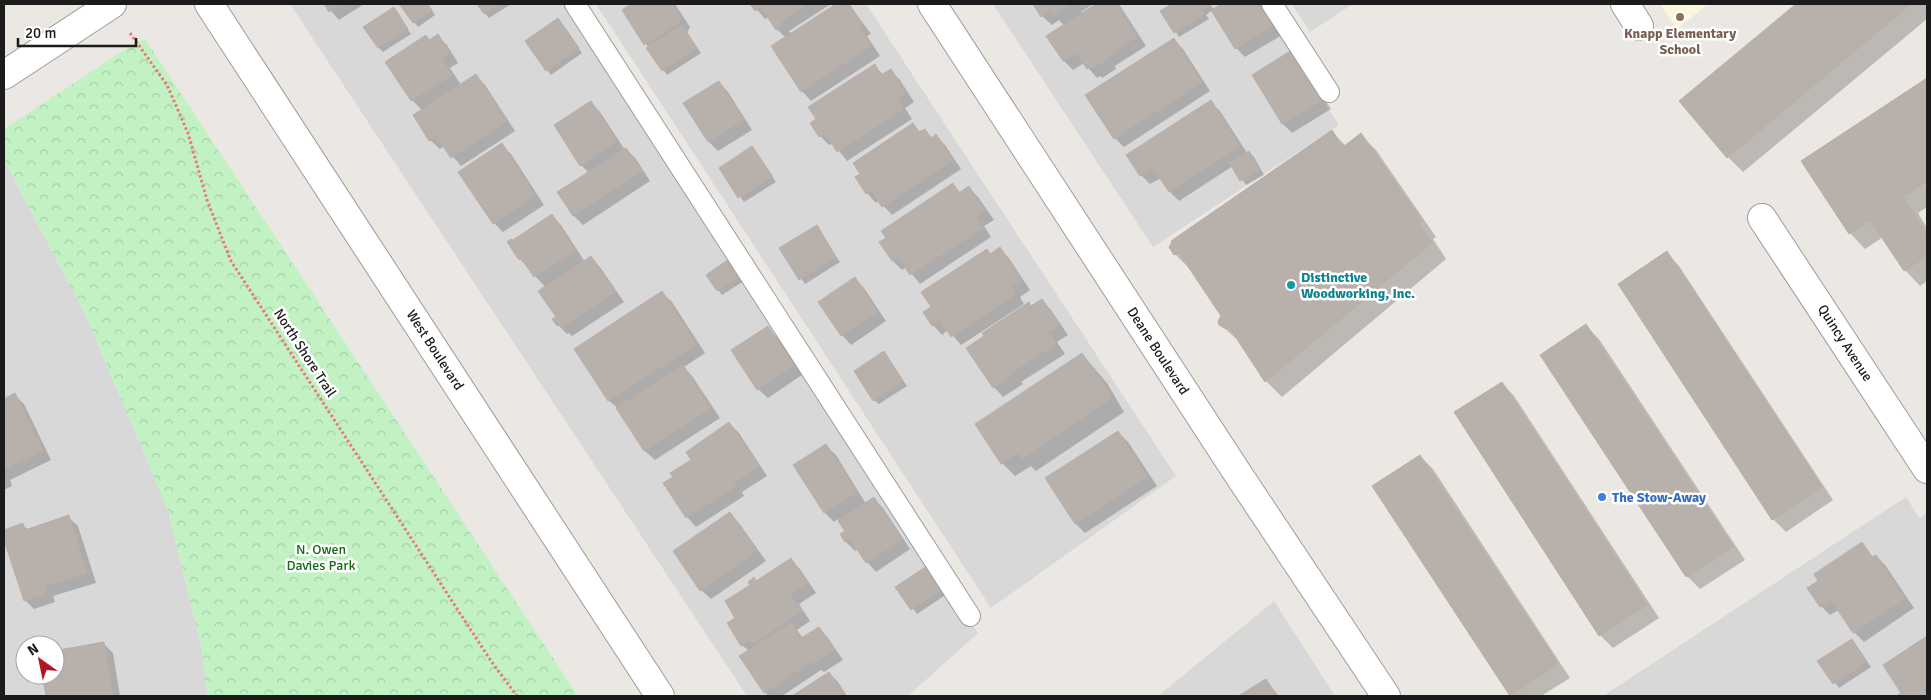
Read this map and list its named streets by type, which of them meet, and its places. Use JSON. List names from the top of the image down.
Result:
{
  "streets": {
    "street": ["Quincy Avenue", "West Boulevard", "Deane Boulevard"],
    "path": ["North Shore Trail"]
  },
  "parks": ["N. Owen Davies Park"],
  "places": ["Knapp Elementary School", "Distinctive Woodworking, Inc.", "The Stow-Away"],
  "scale_bar": "20 m",
  "north": "top left"
}
